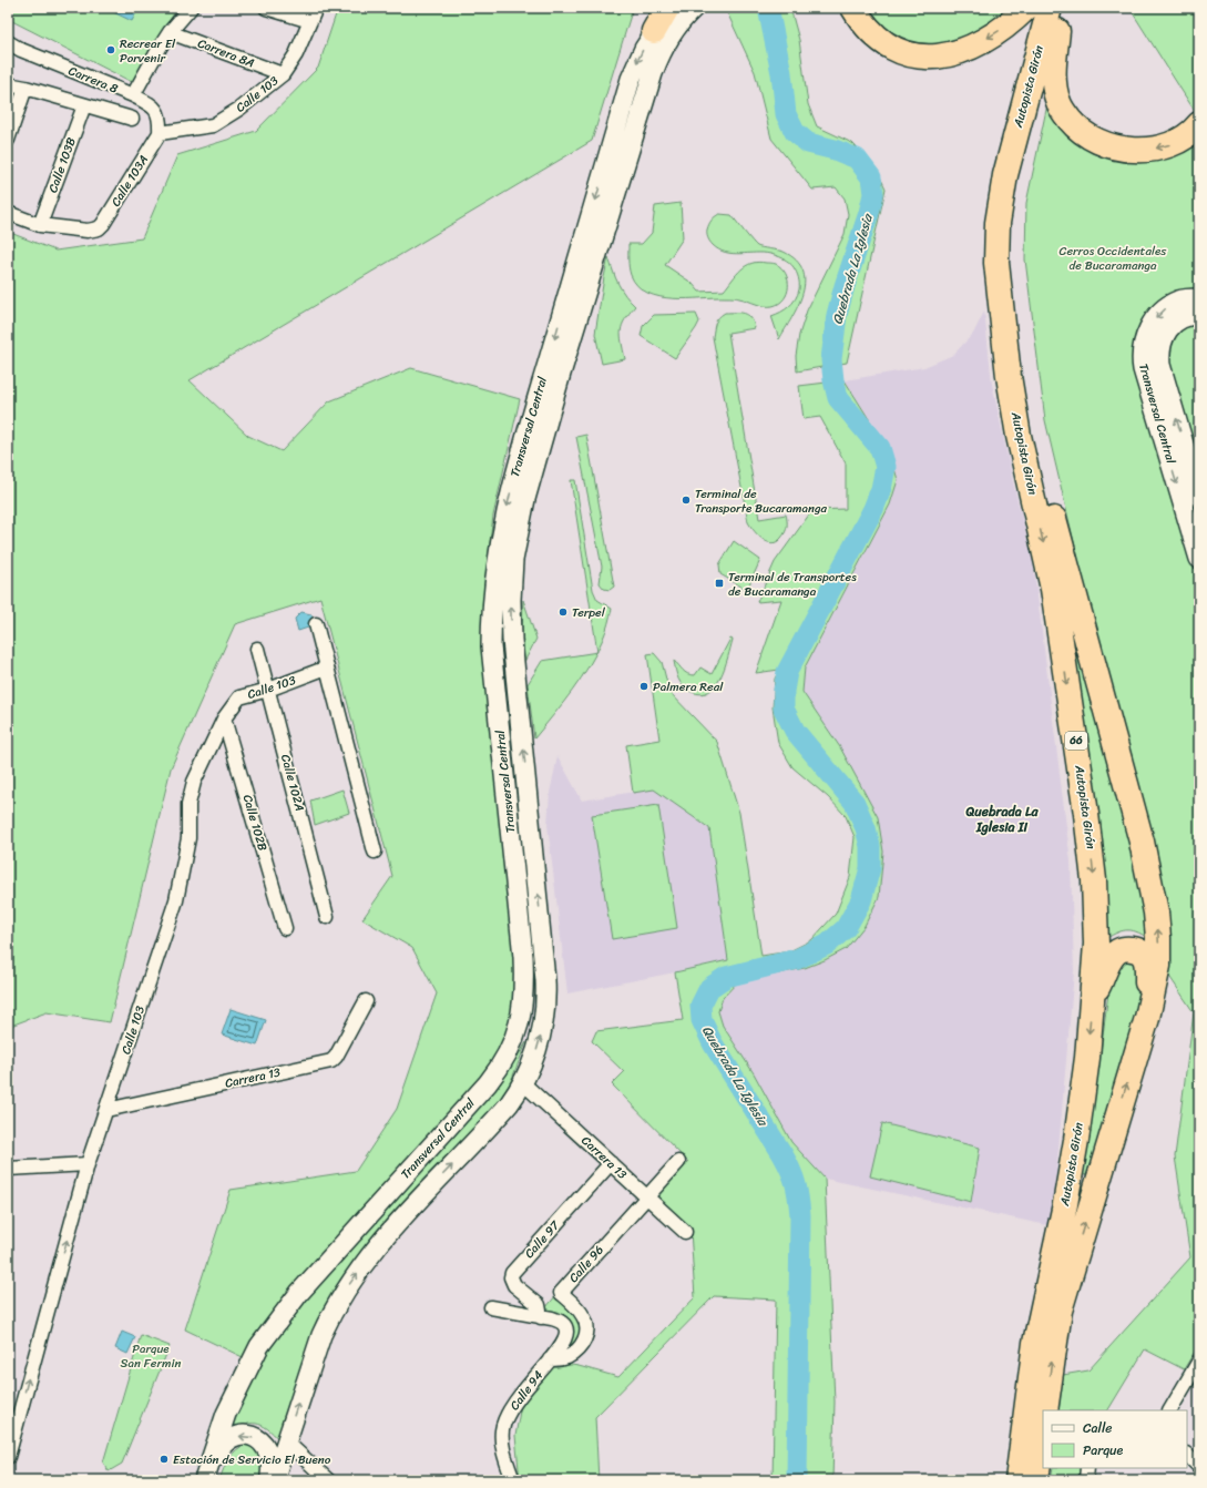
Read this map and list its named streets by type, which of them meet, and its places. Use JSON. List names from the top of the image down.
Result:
{
  "streets": {
    "highway": ["Autopista Girón", "66"],
    "main road": ["Transversal Central"],
    "street": [
      "Carrera 8A",
      "Carrera 8",
      "Calle 103",
      "Calle 103B",
      "Calle 103A",
      "Calle 102A",
      "Calle 102B",
      "Carrera 13",
      "Calle 97",
      "Calle 96",
      "Calle 94"
    ]
  },
  "crossings": [
    ["Carrera 8A", "Calle 103"],
    ["Carrera 8", "Calle 103"],
    ["Carrera 8", "Calle 103A"],
    ["Calle 103", "Calle 103A"],
    ["Calle 103", "Calle 102A"],
    ["Calle 103", "Calle 102B"],
    ["Calle 103", "Carrera 13"],
    ["Calle 103B", "Calle 103A"],
    ["Transversal Central", "Carrera 13"],
    ["Carrera 13", "Calle 97"],
    ["Carrera 13", "Calle 96"],
    ["Calle 97", "Calle 94"],
    ["Calle 96", "Calle 94"]
  ],
  "districts": ["Quebrada La Iglesia II"],
  "water": ["Quebrada La Iglesia"],
  "parks": ["Cerros Occidentales de Bucaramanga", "Parque San Fermin"],
  "places": {
    "other": [
      "Recrear El Porvenir",
      "Terminal de Transporte Bucaramanga",
      "Terpel",
      "Palmera Real",
      "Estación de Servicio El Bueno"
    ],
    "transit": ["Terminal de Transportes de Bucaramanga"]
  },
  "legend": ["Calle", "Parque"]
}
